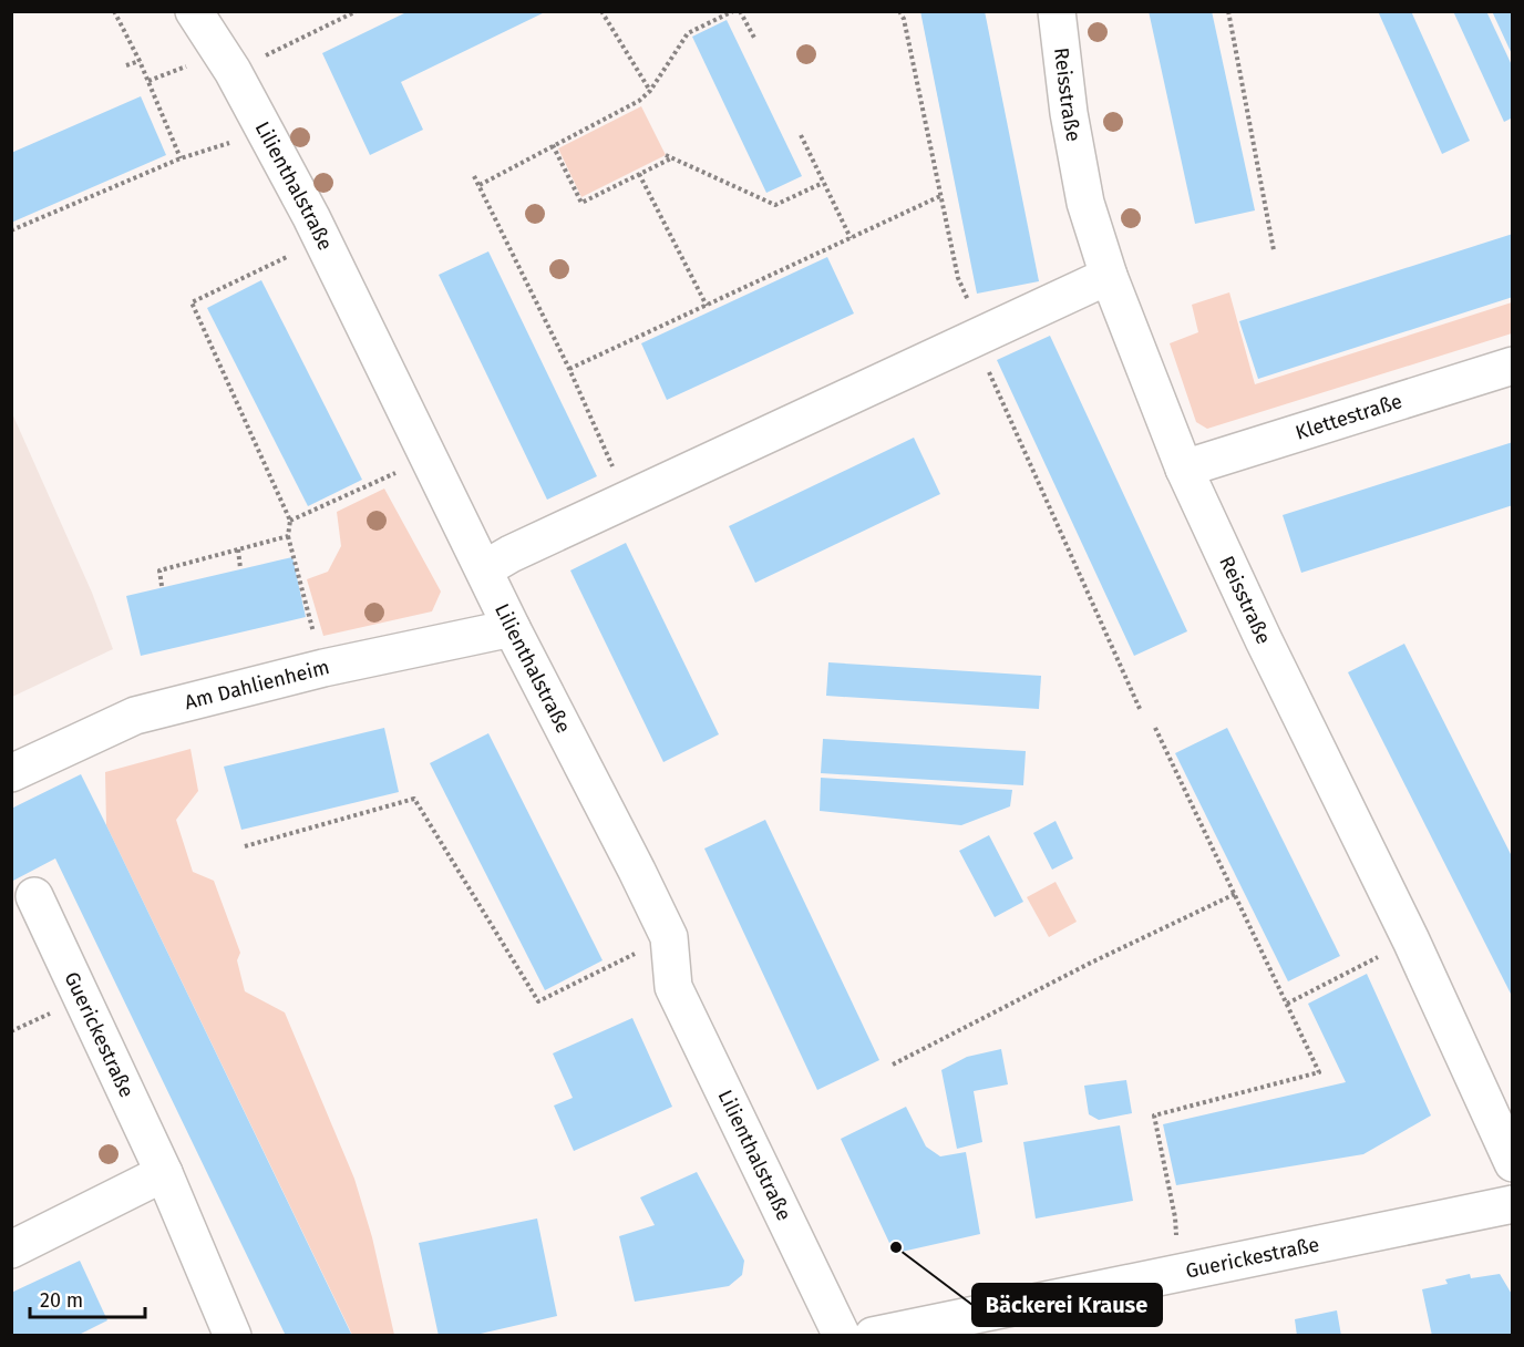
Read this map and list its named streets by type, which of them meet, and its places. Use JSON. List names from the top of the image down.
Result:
{
  "streets": {
    "street": [
      "Reisstraße",
      "Lilienthalstraße",
      "Klettestraße",
      "Am Dahlienheim",
      "Guerickestraße"
    ]
  },
  "crossings": [
    ["Reisstraße", "Klettestraße"],
    ["Lilienthalstraße", "Am Dahlienheim"]
  ],
  "places": ["Bäckerei Krause"],
  "scale_bar": "20 m"
}
